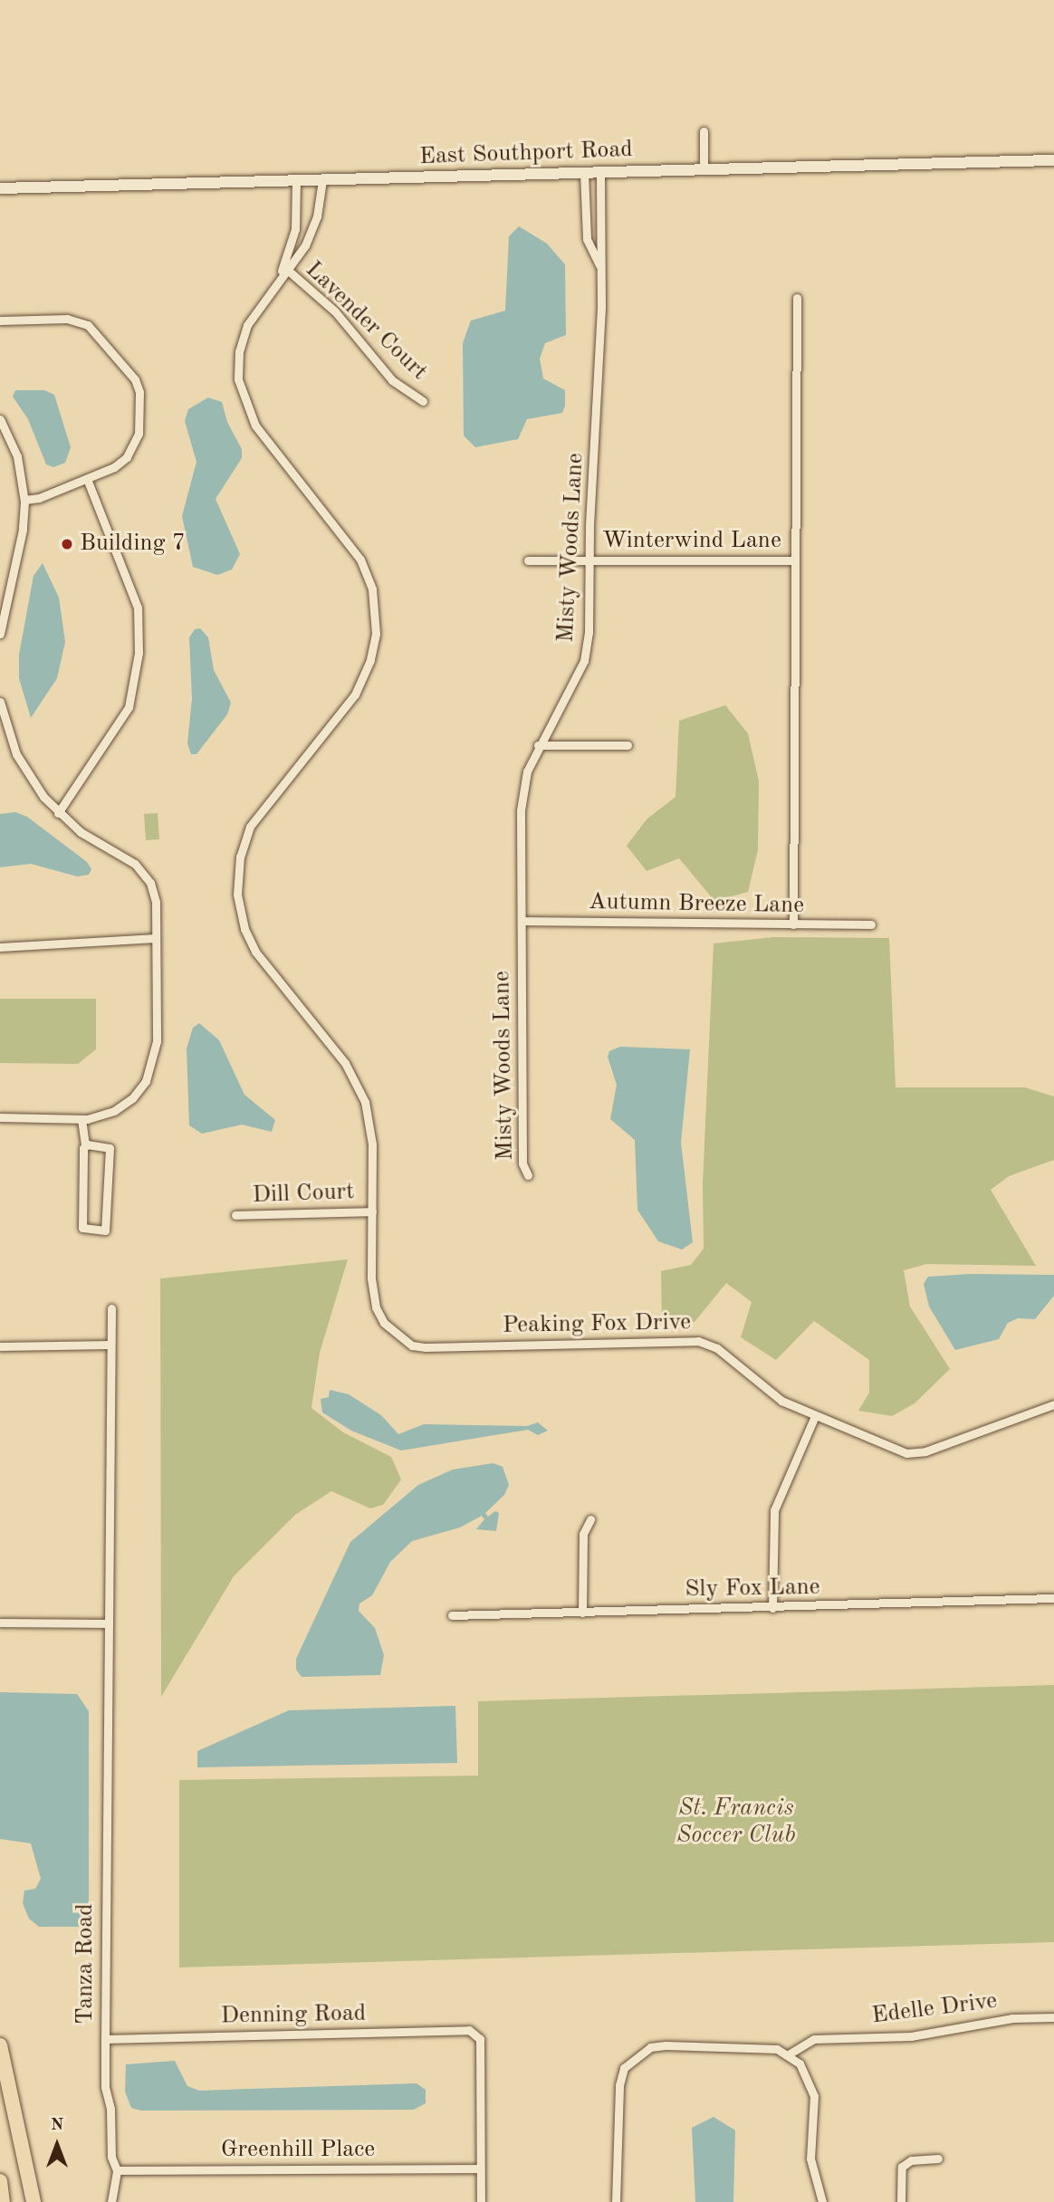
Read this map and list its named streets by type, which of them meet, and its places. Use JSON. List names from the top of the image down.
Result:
{
  "streets": {
    "main road": ["East Southport Road"],
    "street": [
      "Lavender Court",
      "Winterwind Lane",
      "Misty Woods Lane",
      "Autumn Breeze Lane",
      "Dill Court",
      "Peaking Fox Drive",
      "Sly Fox Lane",
      "Tanza Road",
      "Edelle Drive",
      "Denning Road",
      "Greenhill Place"
    ]
  },
  "crossings": [
    ["East Southport Road", "Misty Woods Lane"],
    ["Lavender Court", "Peaking Fox Drive"],
    ["Winterwind Lane", "Misty Woods Lane"],
    ["Misty Woods Lane", "Autumn Breeze Lane"],
    ["Dill Court", "Peaking Fox Drive"],
    ["Tanza Road", "Denning Road"],
    ["Tanza Road", "Greenhill Place"],
    ["Denning Road", "Greenhill Place"]
  ],
  "parks": ["St. Francis Soccer Club"],
  "places": ["Building 7"],
  "north": "top"
}
